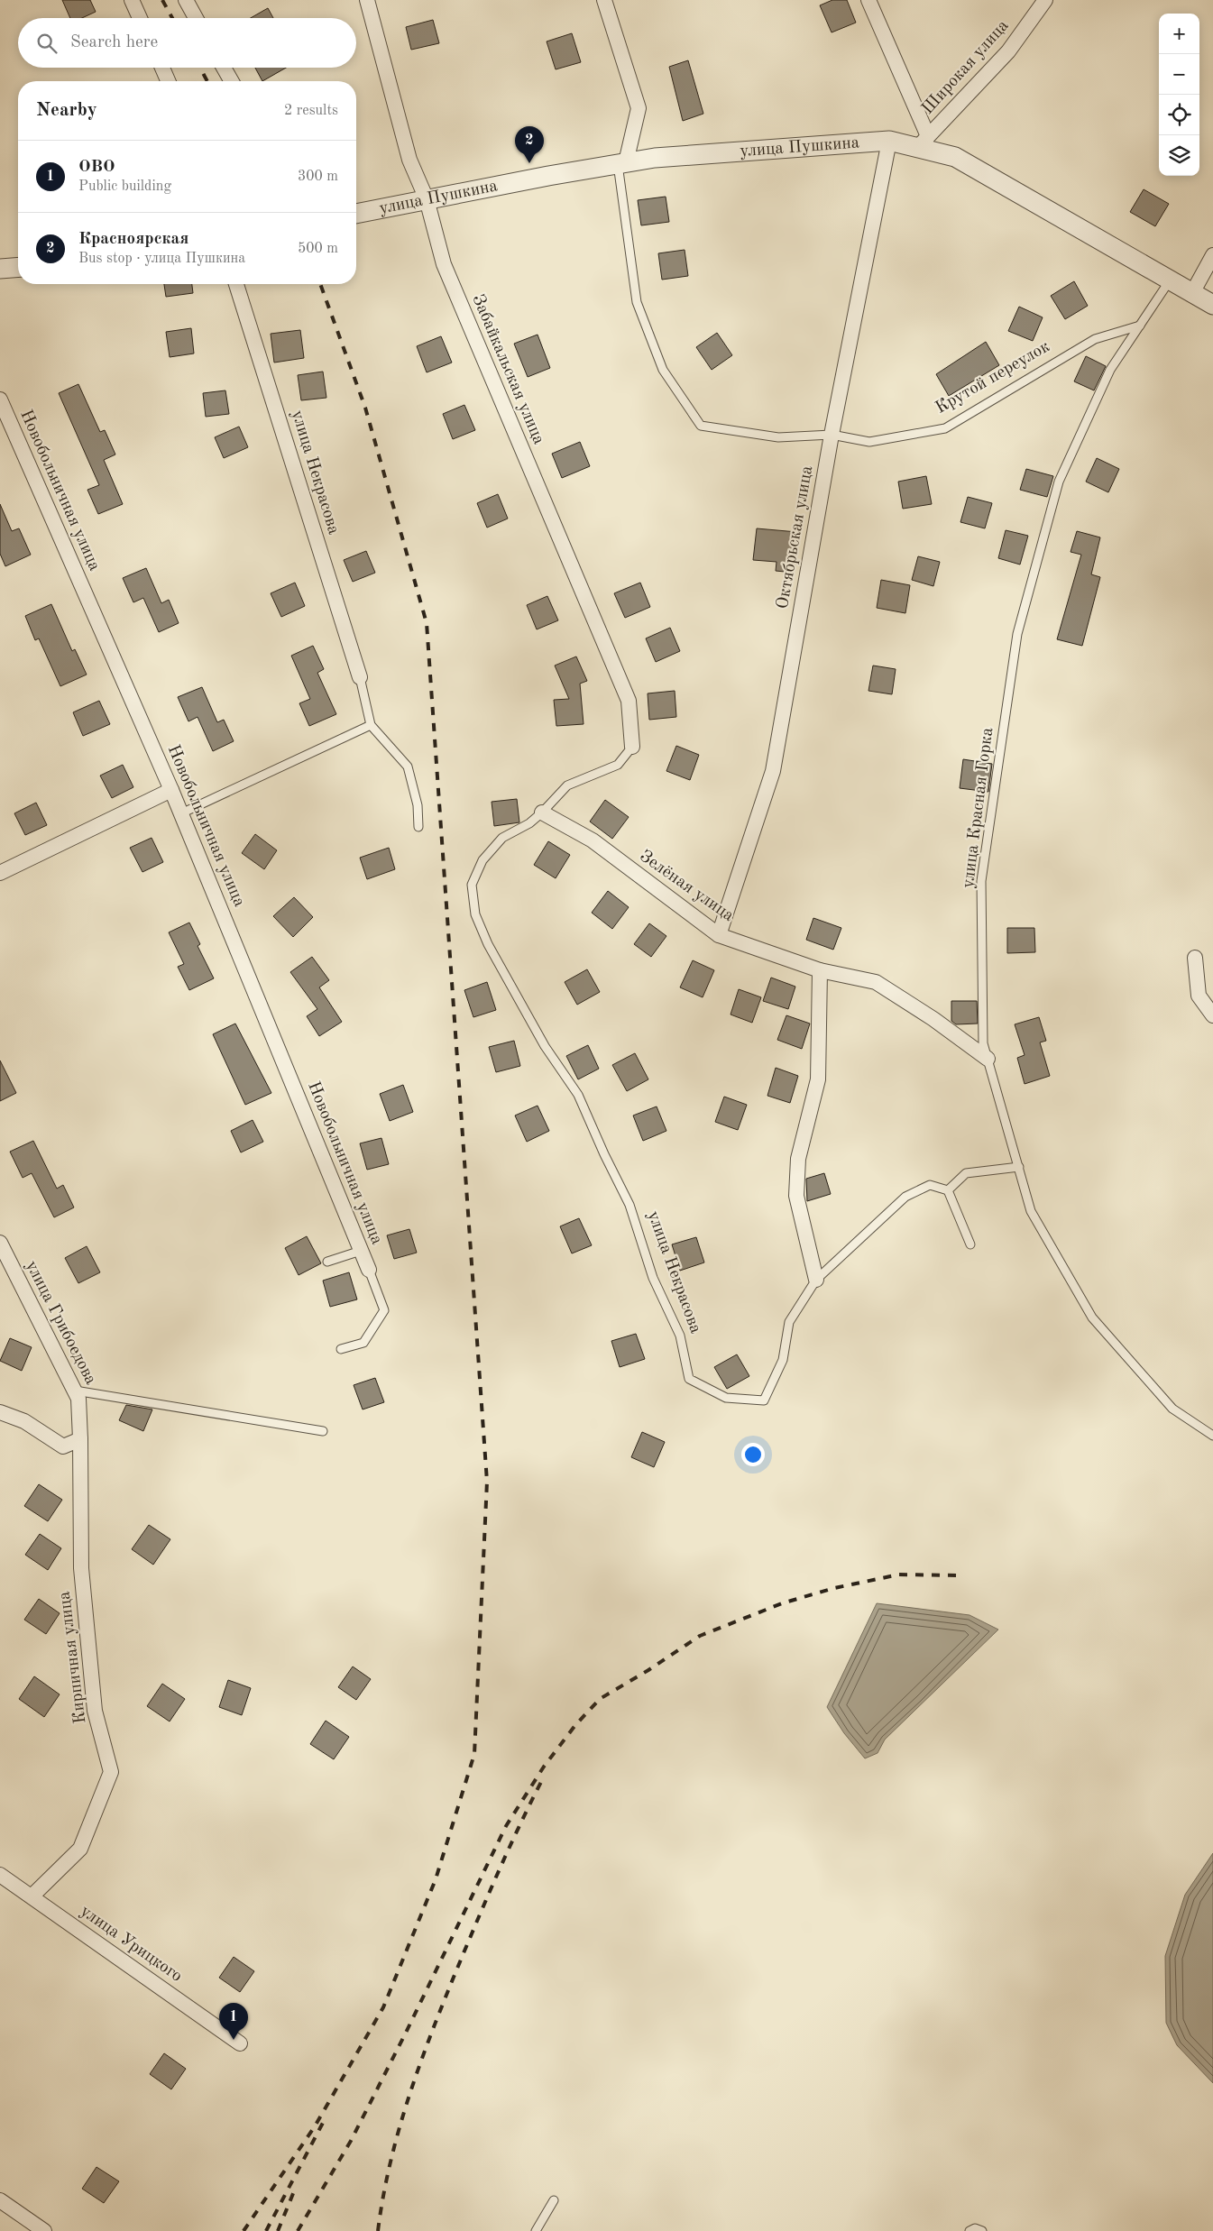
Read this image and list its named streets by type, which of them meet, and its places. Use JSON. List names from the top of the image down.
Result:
{
  "streets": {
    "street": [
      "Широкая улица",
      "улица Пушкина",
      "Забайкальская улица",
      "улица Некрасова",
      "Новобольничная улица",
      "Октябрьская улица",
      "Зелёная улица",
      "улица Грибоедова",
      "Кирпичная улица",
      "улица Урицкого"
    ],
    "lane": ["Крутой переулок", "улица Красная Горка"]
  },
  "crossings": [
    ["Широкая улица", "улица Пушкина"],
    ["улица Пушкина", "Забайкальская улица"],
    ["улица Пушкина", "Крутой переулок"],
    ["улица Пушкина", "Октябрьская улица"],
    ["улица Пушкина", "улица Красная Горка"],
    ["Крутой переулок", "Октябрьская улица"],
    ["Крутой переулок", "улица Красная Горка"],
    ["улица Некрасова", "Зелёная улица"],
    ["Октябрьская улица", "Зелёная улица"],
    ["улица Красная Горка", "Зелёная улица"],
    ["улица Грибоедова", "Кирпичная улица"],
    ["Кирпичная улица", "улица Урицкого"]
  ],
  "page": {
    "map_buttons": ["+", "−"],
    "search": "Search here",
    "heading": ["Nearby", "2 results"],
    "pins": ["2", "1"],
    "list": [
      {
        "mark": "1",
        "name": "ОВО",
        "note": "Public building",
        "value": "300 m"
      },
      {
        "mark": "2",
        "name": "Красноярская",
        "note": "Bus stop · улица Пушкина",
        "value": "500 m"
      }
    ]
  }
}
